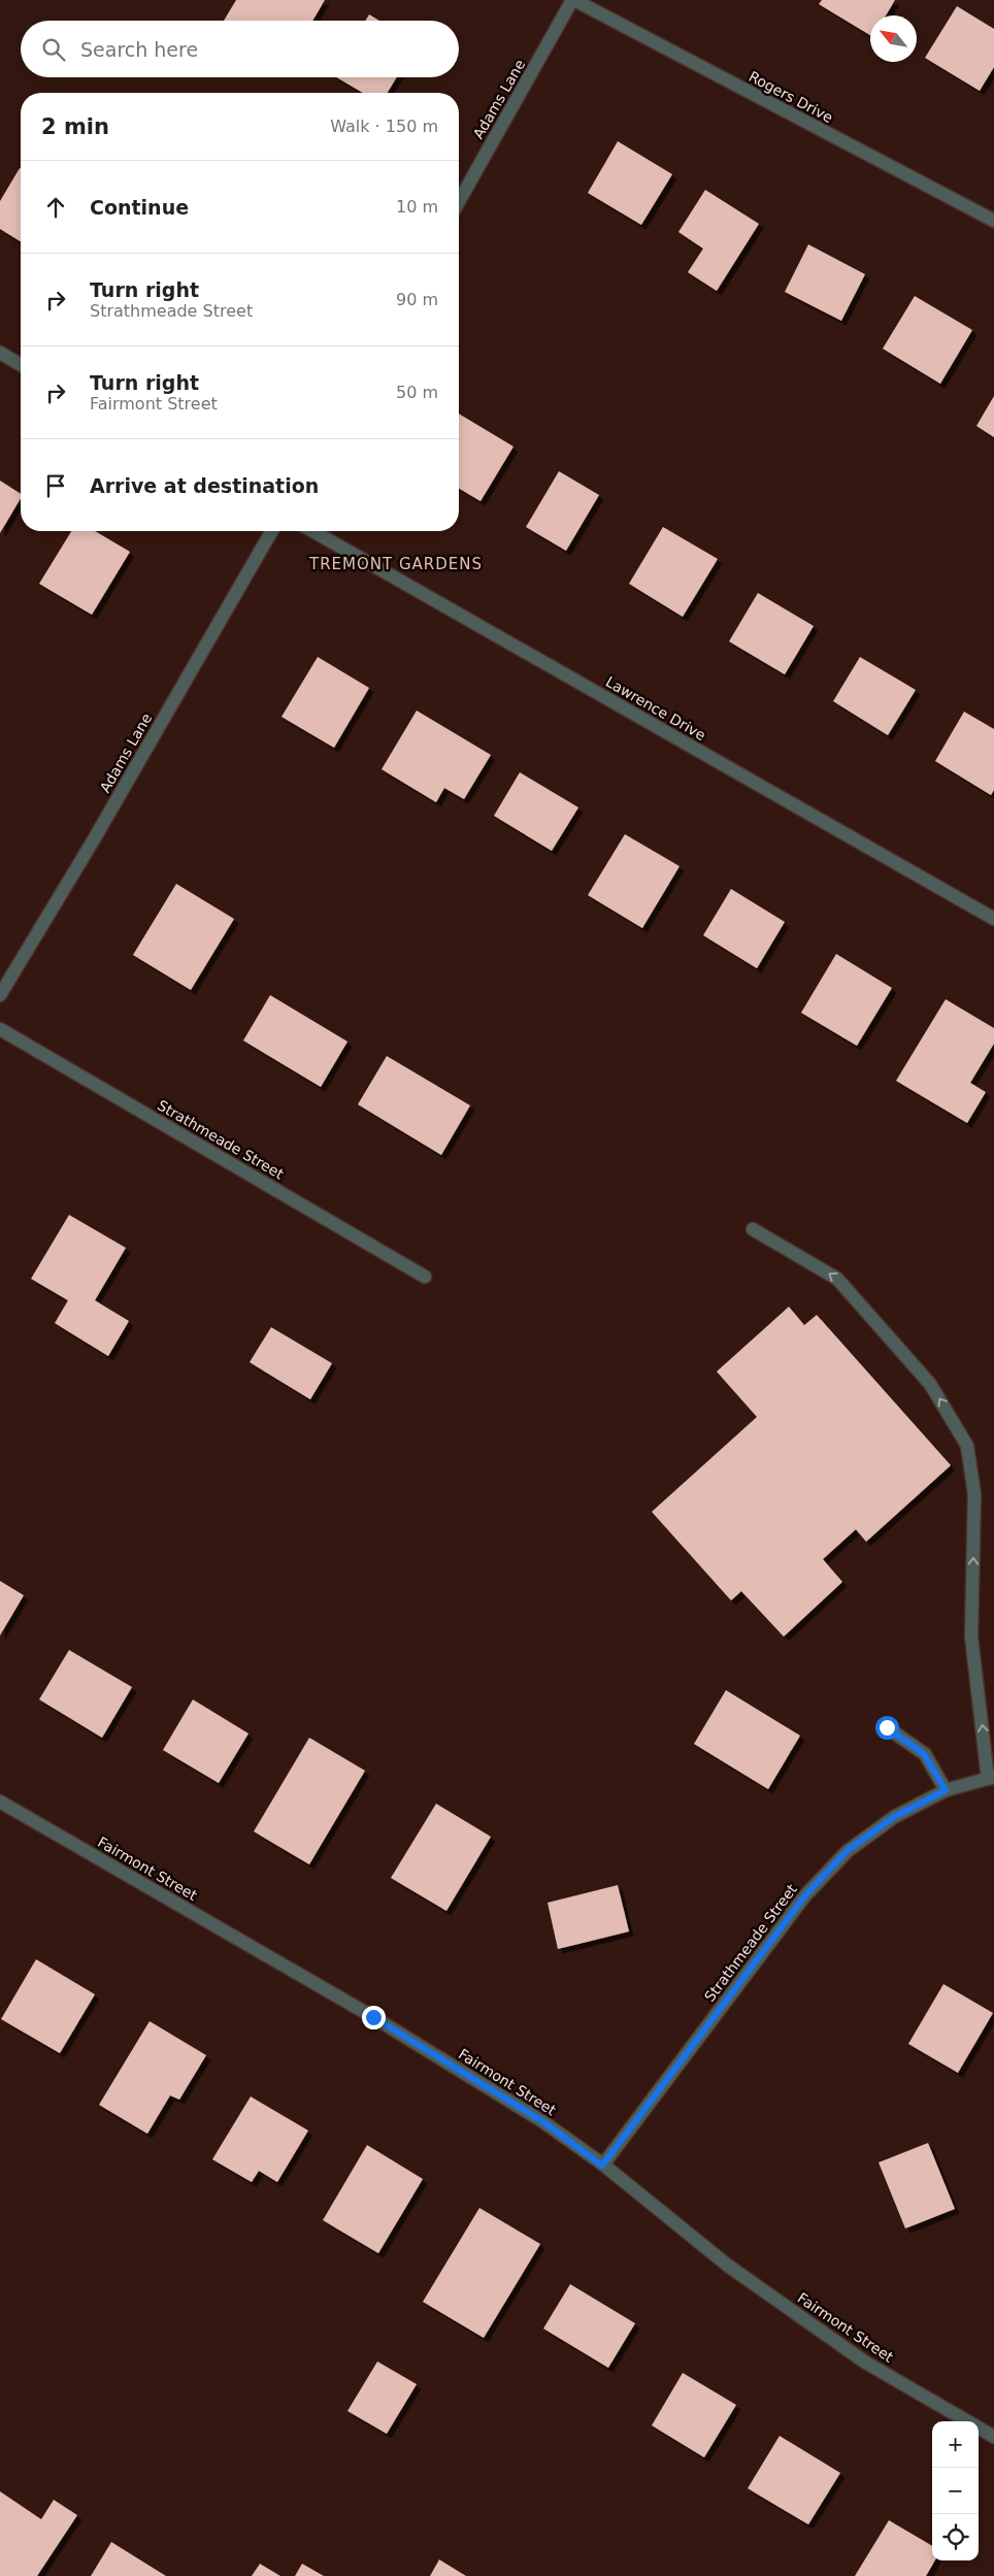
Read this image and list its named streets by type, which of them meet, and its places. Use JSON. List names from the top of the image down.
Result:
{
  "streets": {
    "street": [
      "Rogers Drive",
      "Adams Lane",
      "Lawrence Drive",
      "Strathmeade Street",
      "Fairmont Street"
    ]
  },
  "crossings": [
    ["Rogers Drive", "Adams Lane"],
    ["Strathmeade Street", "Fairmont Street"]
  ],
  "districts": ["TREMONT GARDENS"],
  "north": "top left",
  "page": {
    "search": "Search here",
    "heading": ["2 min", "Walk · 150 m"],
    "list": [
      ["Continue", "10 m"],
      ["Turn right", "Strathmeade Street", "90 m"],
      ["Turn right", "Fairmont Street", "50 m"],
      "Arrive at destination"
    ],
    "map_buttons": ["+", "−"]
  }
}
